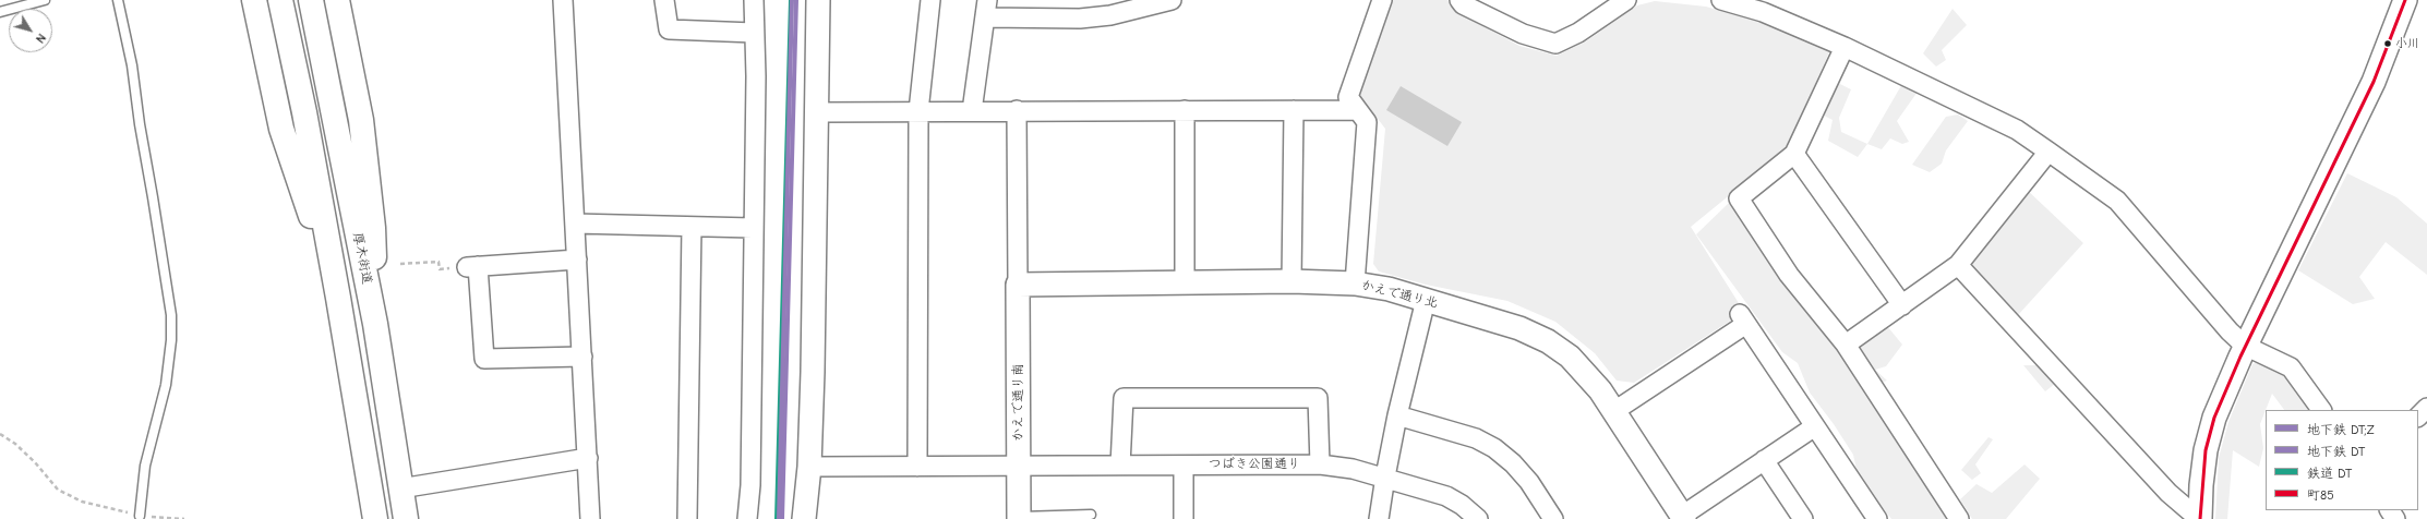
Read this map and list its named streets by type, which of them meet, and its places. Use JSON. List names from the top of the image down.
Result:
{
  "streets": {
    "highway": ["厚木街道"],
    "street": ["かえで通り北", "かえで通り南", "つばき公園通り"]
  },
  "crossings": [
    ["かえで通り北", "かえで通り南"],
    ["かえで通り南", "つばき公園通り"]
  ],
  "places": ["小川"],
  "lines": [
    "metro line DT;Z",
    "metro line DT",
    "rail line DT",
    "transit line 町85"
  ],
  "legend": [
    "地下鉄 DT;Z",
    "地下鉄 DT",
    "鉄道 DT",
    "町85"
  ],
  "north": "bottom right"
}
